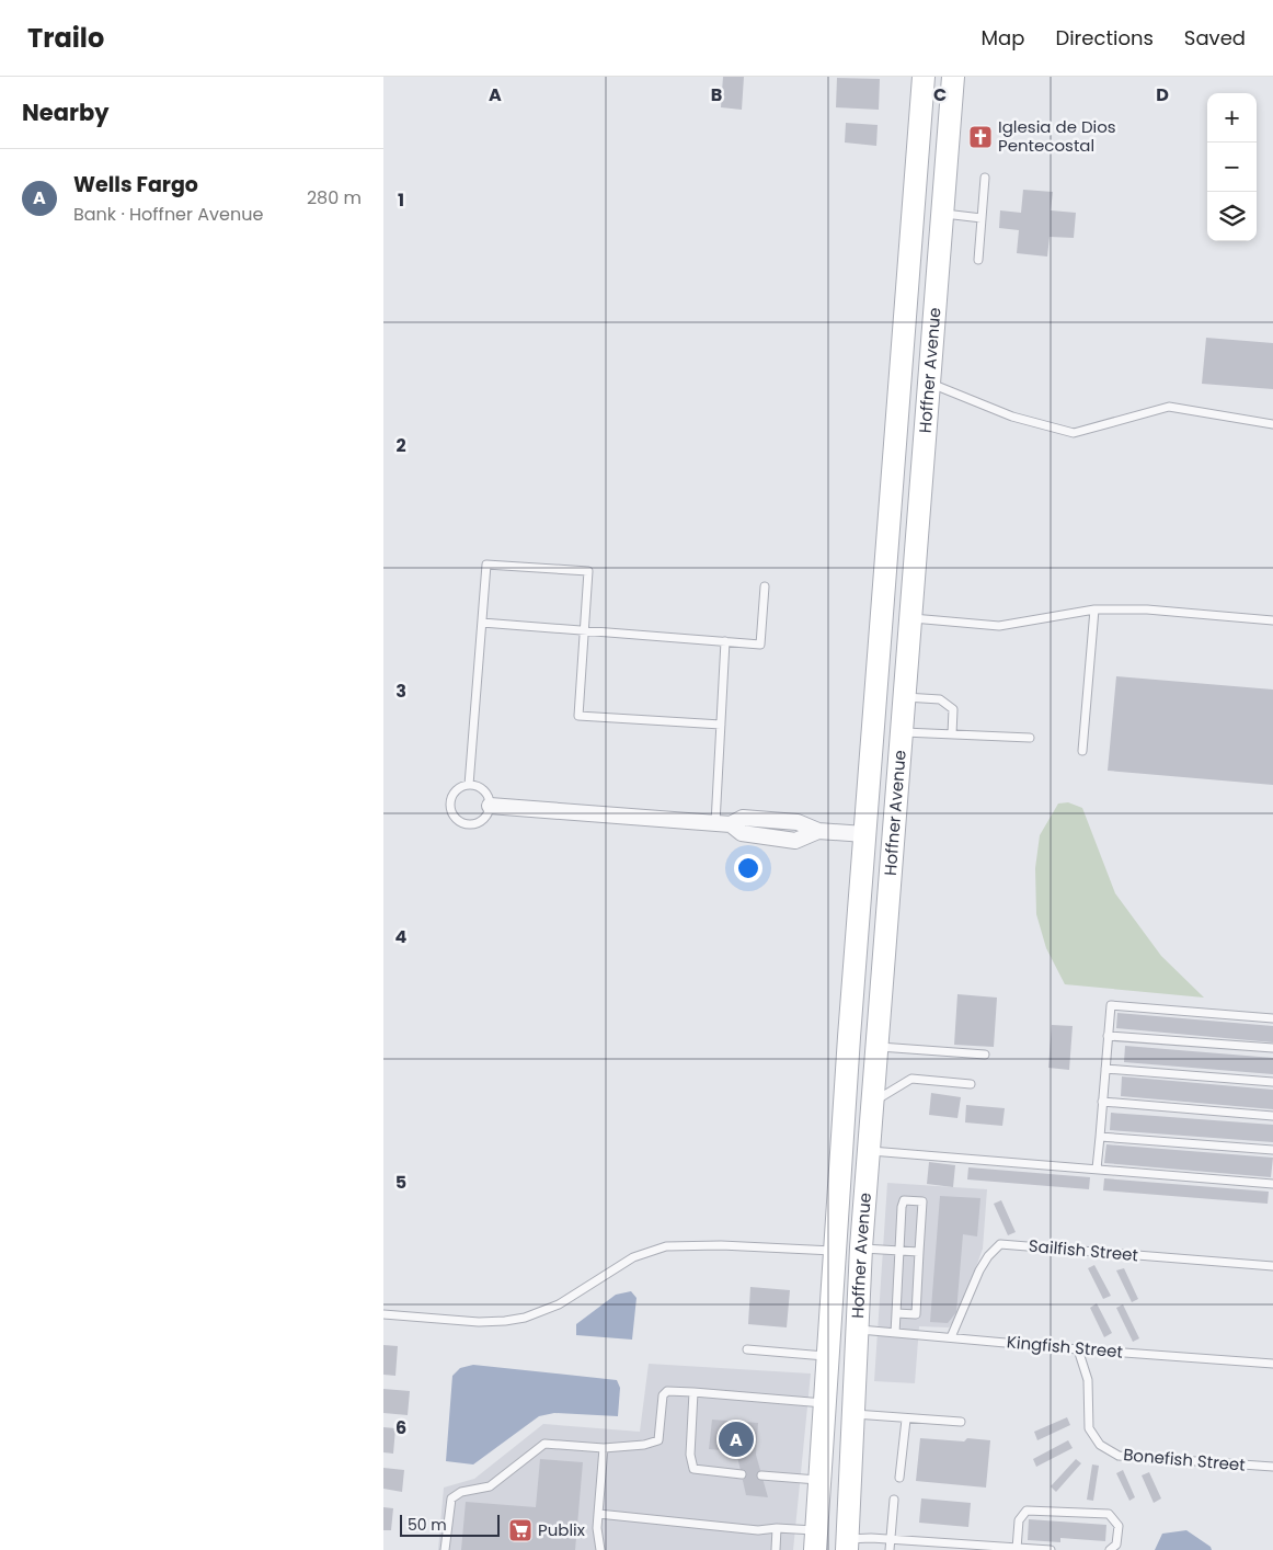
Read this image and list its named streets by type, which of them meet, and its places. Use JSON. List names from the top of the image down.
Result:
{
  "streets": {
    "main road": ["Hoffner Avenue"],
    "lane": ["Sailfish Street", "Kingfish Street", "Bonefish Street"]
  },
  "crossings": [
    ["Hoffner Avenue", "Kingfish Street"],
    ["Sailfish Street", "Kingfish Street"],
    ["Kingfish Street", "Bonefish Street"]
  ],
  "places": {
    "church": ["Iglesia de Dios Pentecostal"],
    "supermarket": ["Publix"]
  },
  "scale_bar": "50 m",
  "page": {
    "header": "Trailo",
    "nav": ["Map", "Directions", "Saved"],
    "heading": "Nearby",
    "map_buttons": ["+", "−"],
    "list": [
      {
        "mark": "A",
        "name": "Wells Fargo",
        "note": "Bank · Hoffner Avenue",
        "value": "280 m"
      }
    ],
    "pins": "A",
    "scale": "50 m"
  },
  "grid": {
    "columns": [
      "A",
      "B",
      "C",
      "D"
    ],
    "rows": [
      "1",
      "2",
      "3",
      "4",
      "5",
      "6"
    ]
  }
}
